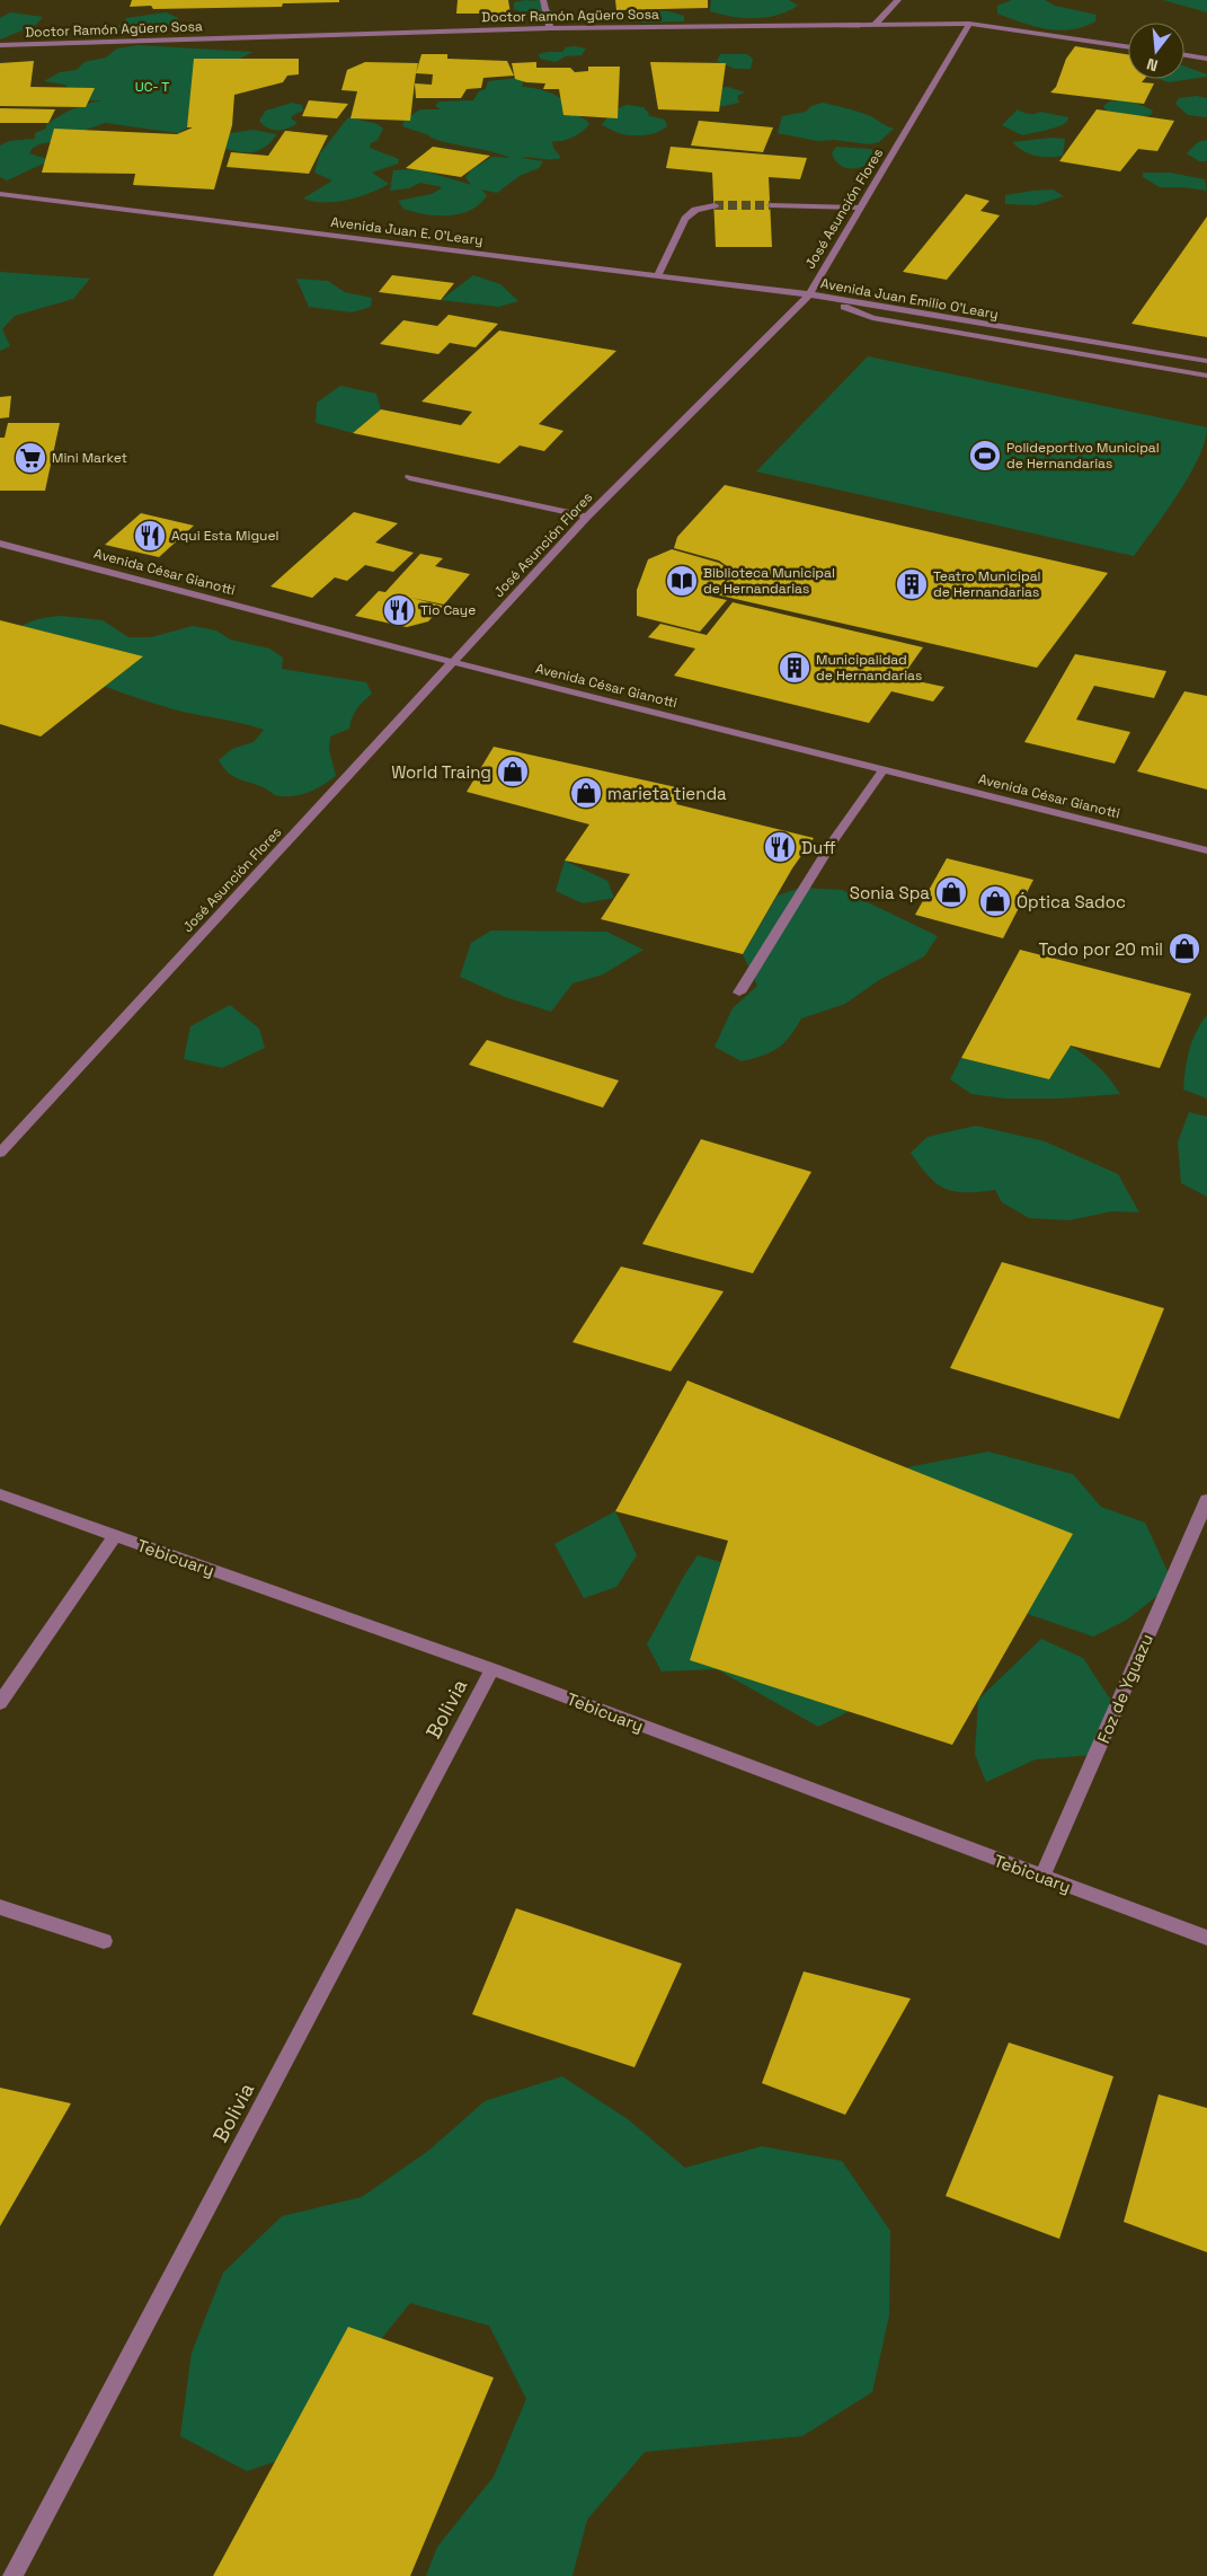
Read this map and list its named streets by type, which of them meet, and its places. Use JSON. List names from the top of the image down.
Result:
{
  "streets": {
    "street": [
      "Doctor Ramón Agüero Sosa",
      "José Asunción Flores",
      "Avenida Juan E. O'Leary",
      "Avenida Juan Emilio O'Leary",
      "Avenida César Gianotti",
      "Tebicuary",
      "Foz de Yguazu",
      "Bolivia"
    ]
  },
  "crossings": [
    ["Doctor Ramón Agüero Sosa", "José Asunción Flores"],
    ["José Asunción Flores", "Avenida Juan E. O'Leary"],
    ["José Asunción Flores", "Avenida Juan Emilio O'Leary"],
    ["José Asunción Flores", "Avenida César Gianotti"],
    ["Avenida Juan E. O'Leary", "Avenida Juan Emilio O'Leary"],
    ["Tebicuary", "Foz de Yguazu"],
    ["Tebicuary", "Bolivia"]
  ],
  "parks": ["UC- T"],
  "places": {
    "sports": ["Polideportivo Municipal de Hernandarias"],
    "supermarket": ["Mini Market"],
    "restaurant": ["Aqui Esta Miguel", "Tio Caye", "Duff"],
    "library": ["Biblioteca Municipal de Hernandarias"],
    "building": ["Teatro Municipal de Hernandarias", "Municipalidad de Hernandarias"],
    "shop": [
      "World Traing",
      "marieta tienda",
      "Sonia Spa",
      "Óptica Sadoc",
      "Todo por 20 mil"
    ]
  },
  "north": "bottom"
}
